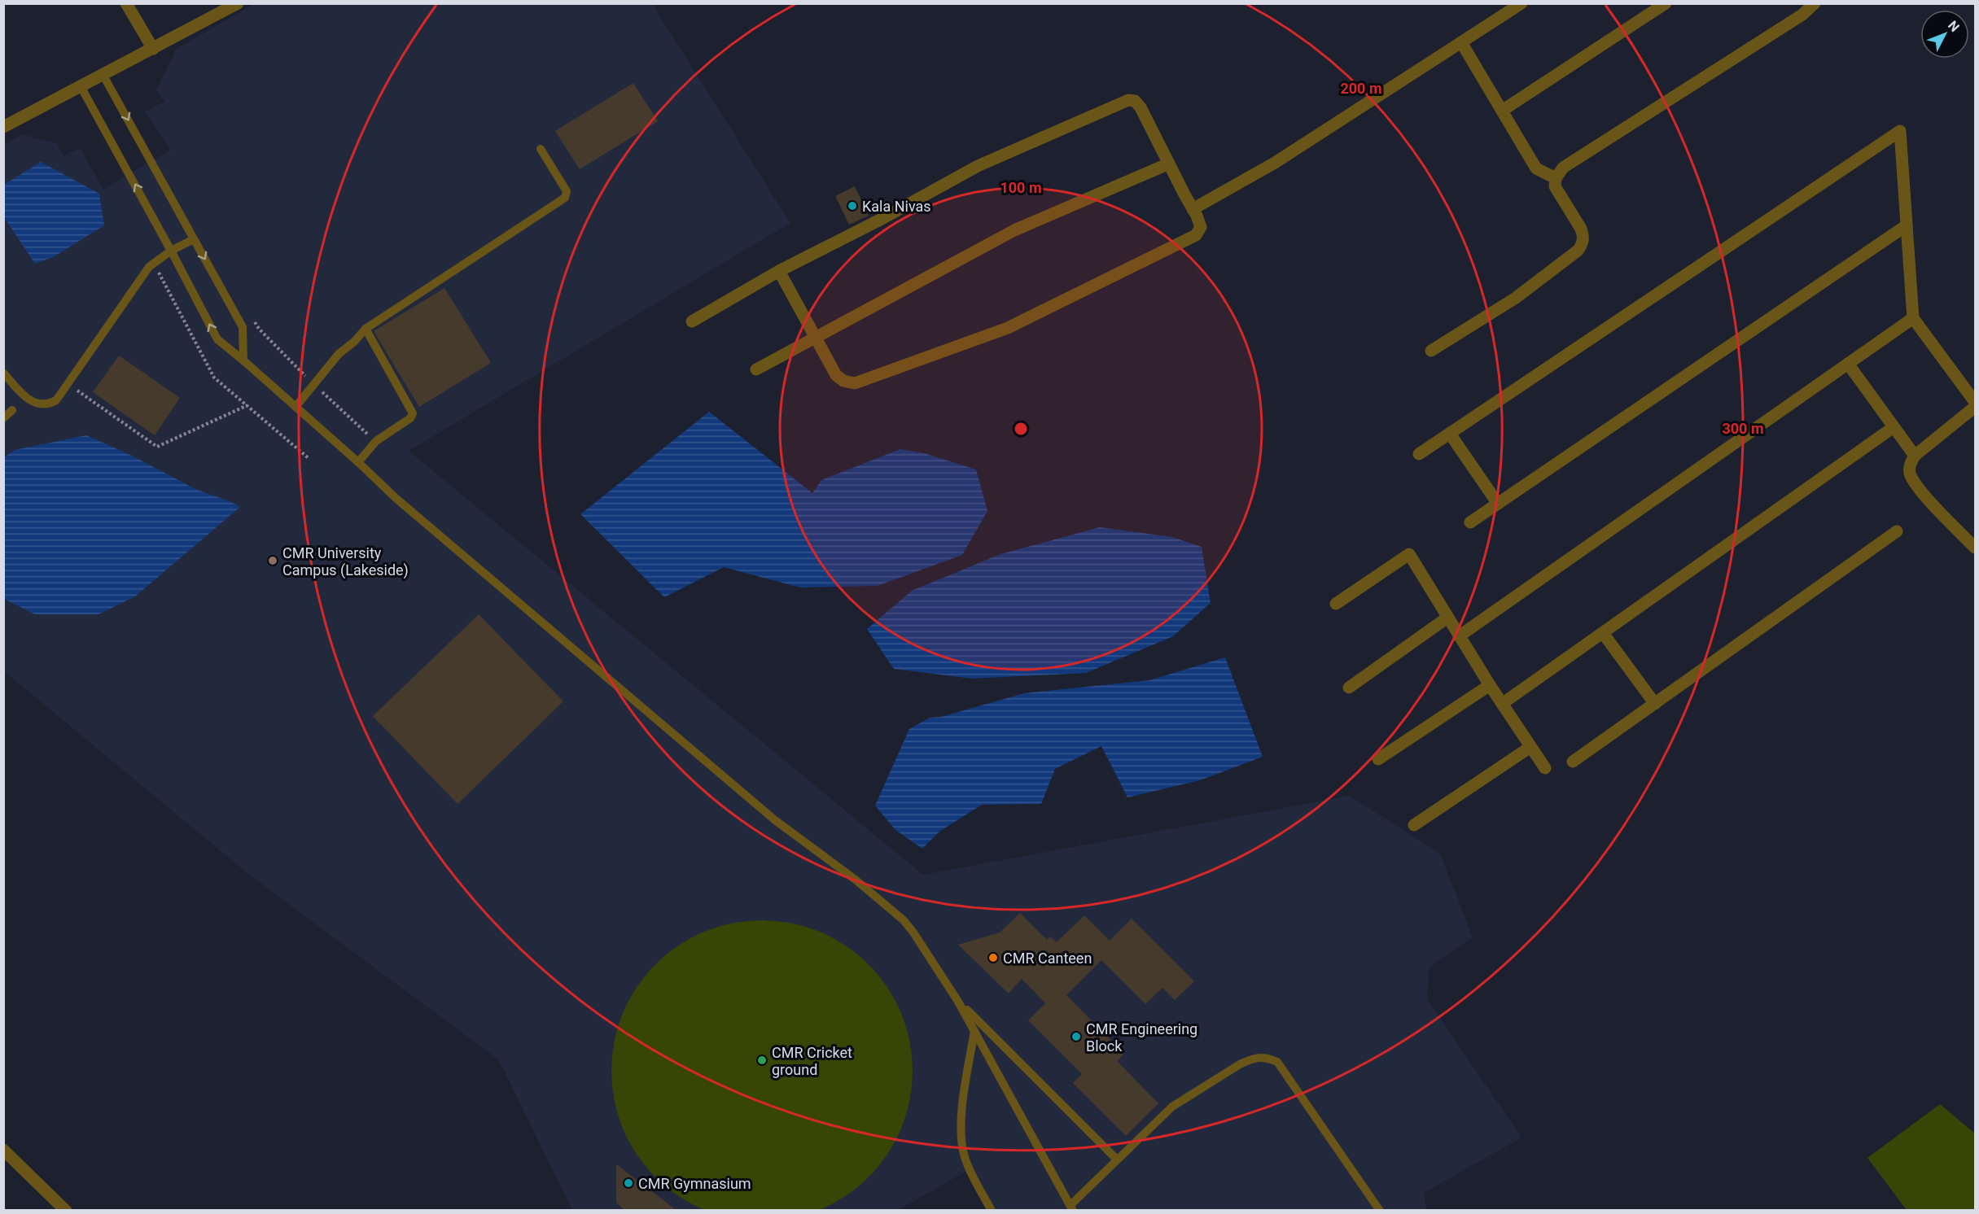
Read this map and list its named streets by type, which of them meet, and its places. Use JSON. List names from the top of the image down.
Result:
{
  "places": [
    "Kala Nivas",
    "CMR University Campus (Lakeside)",
    "CMR Canteen",
    "CMR Engineering Block",
    "CMR Cricket ground",
    "CMR Gymnasium"
  ],
  "north": "top right",
  "rings": ["200 m", "100 m", "300 m"]
}
